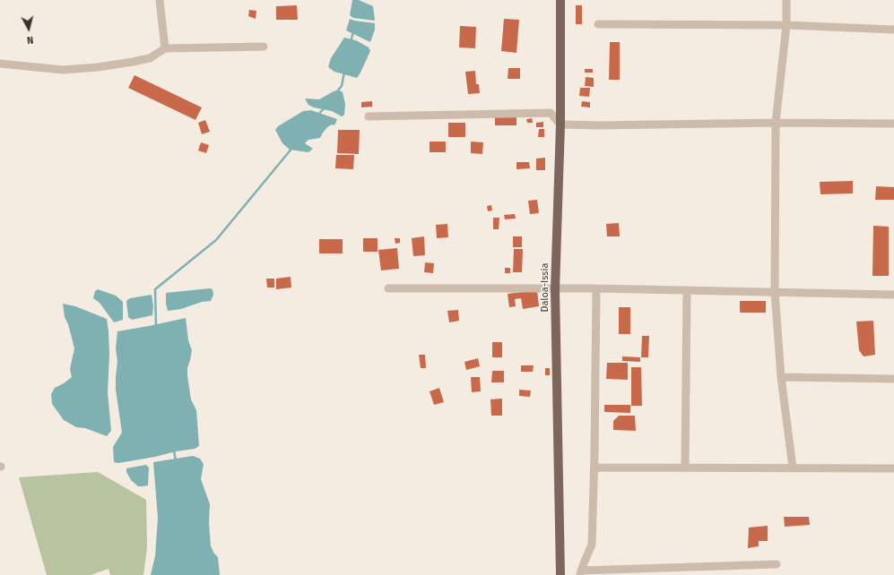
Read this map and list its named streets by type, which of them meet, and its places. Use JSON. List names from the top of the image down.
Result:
{
  "streets": {
    "main road": ["Daloa-Issia"]
  },
  "north": "bottom"
}
